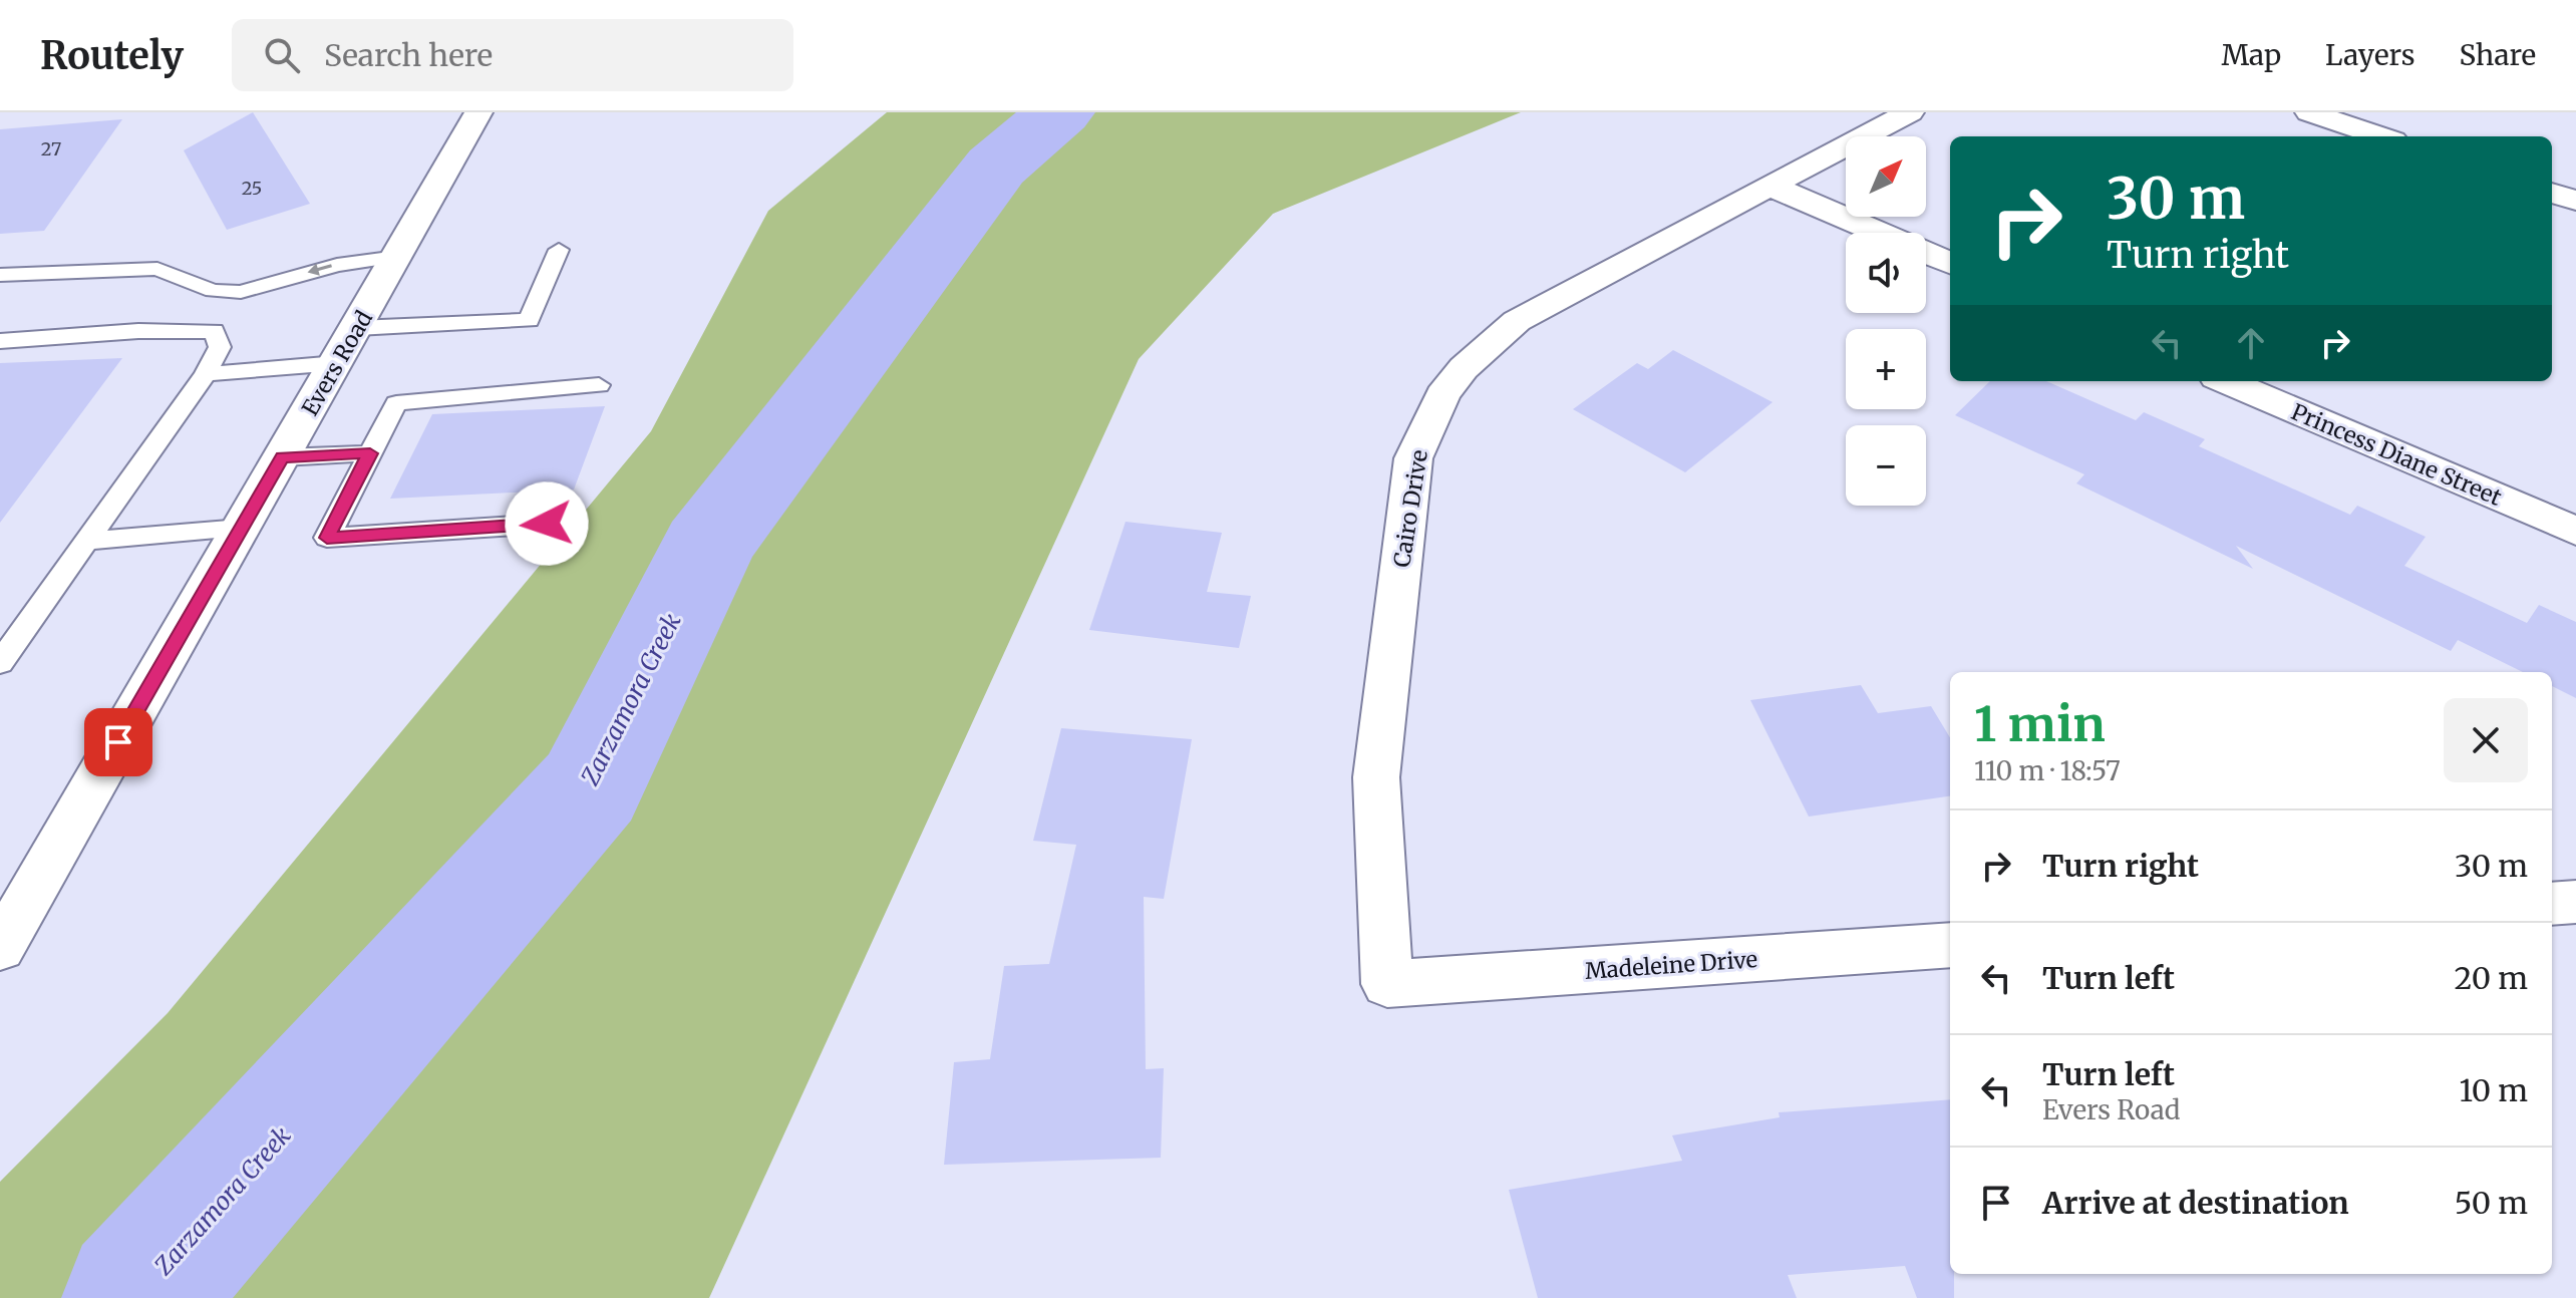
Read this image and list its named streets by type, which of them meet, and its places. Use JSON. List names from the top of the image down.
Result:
{
  "streets": {
    "street": [
      "Evers Road",
      "Princess Diane Street",
      "Cairo Drive",
      "Madeleine Drive"
    ]
  },
  "crossings": [
    ["Cairo Drive", "Madeleine Drive"]
  ],
  "water": ["Zarzamora Creek"],
  "house_numbers": ["27", "25"],
  "north": "top right",
  "page": {
    "header": "Routely",
    "search": "Search here",
    "nav": ["Map", "Layers", "Share"],
    "map_buttons": ["+", "−"],
    "turn": ["30 m", "Turn right"],
    "heading": ["1 min", "110 m · 18:57"],
    "list": [
      {
        "name": "Turn right",
        "value": "30 m"
      },
      {
        "name": "Turn left",
        "value": "20 m"
      },
      {
        "name": "Turn left",
        "note": "Evers Road",
        "value": "10 m"
      },
      {
        "name": "Arrive at destination",
        "value": "50 m"
      }
    ]
  }
}
